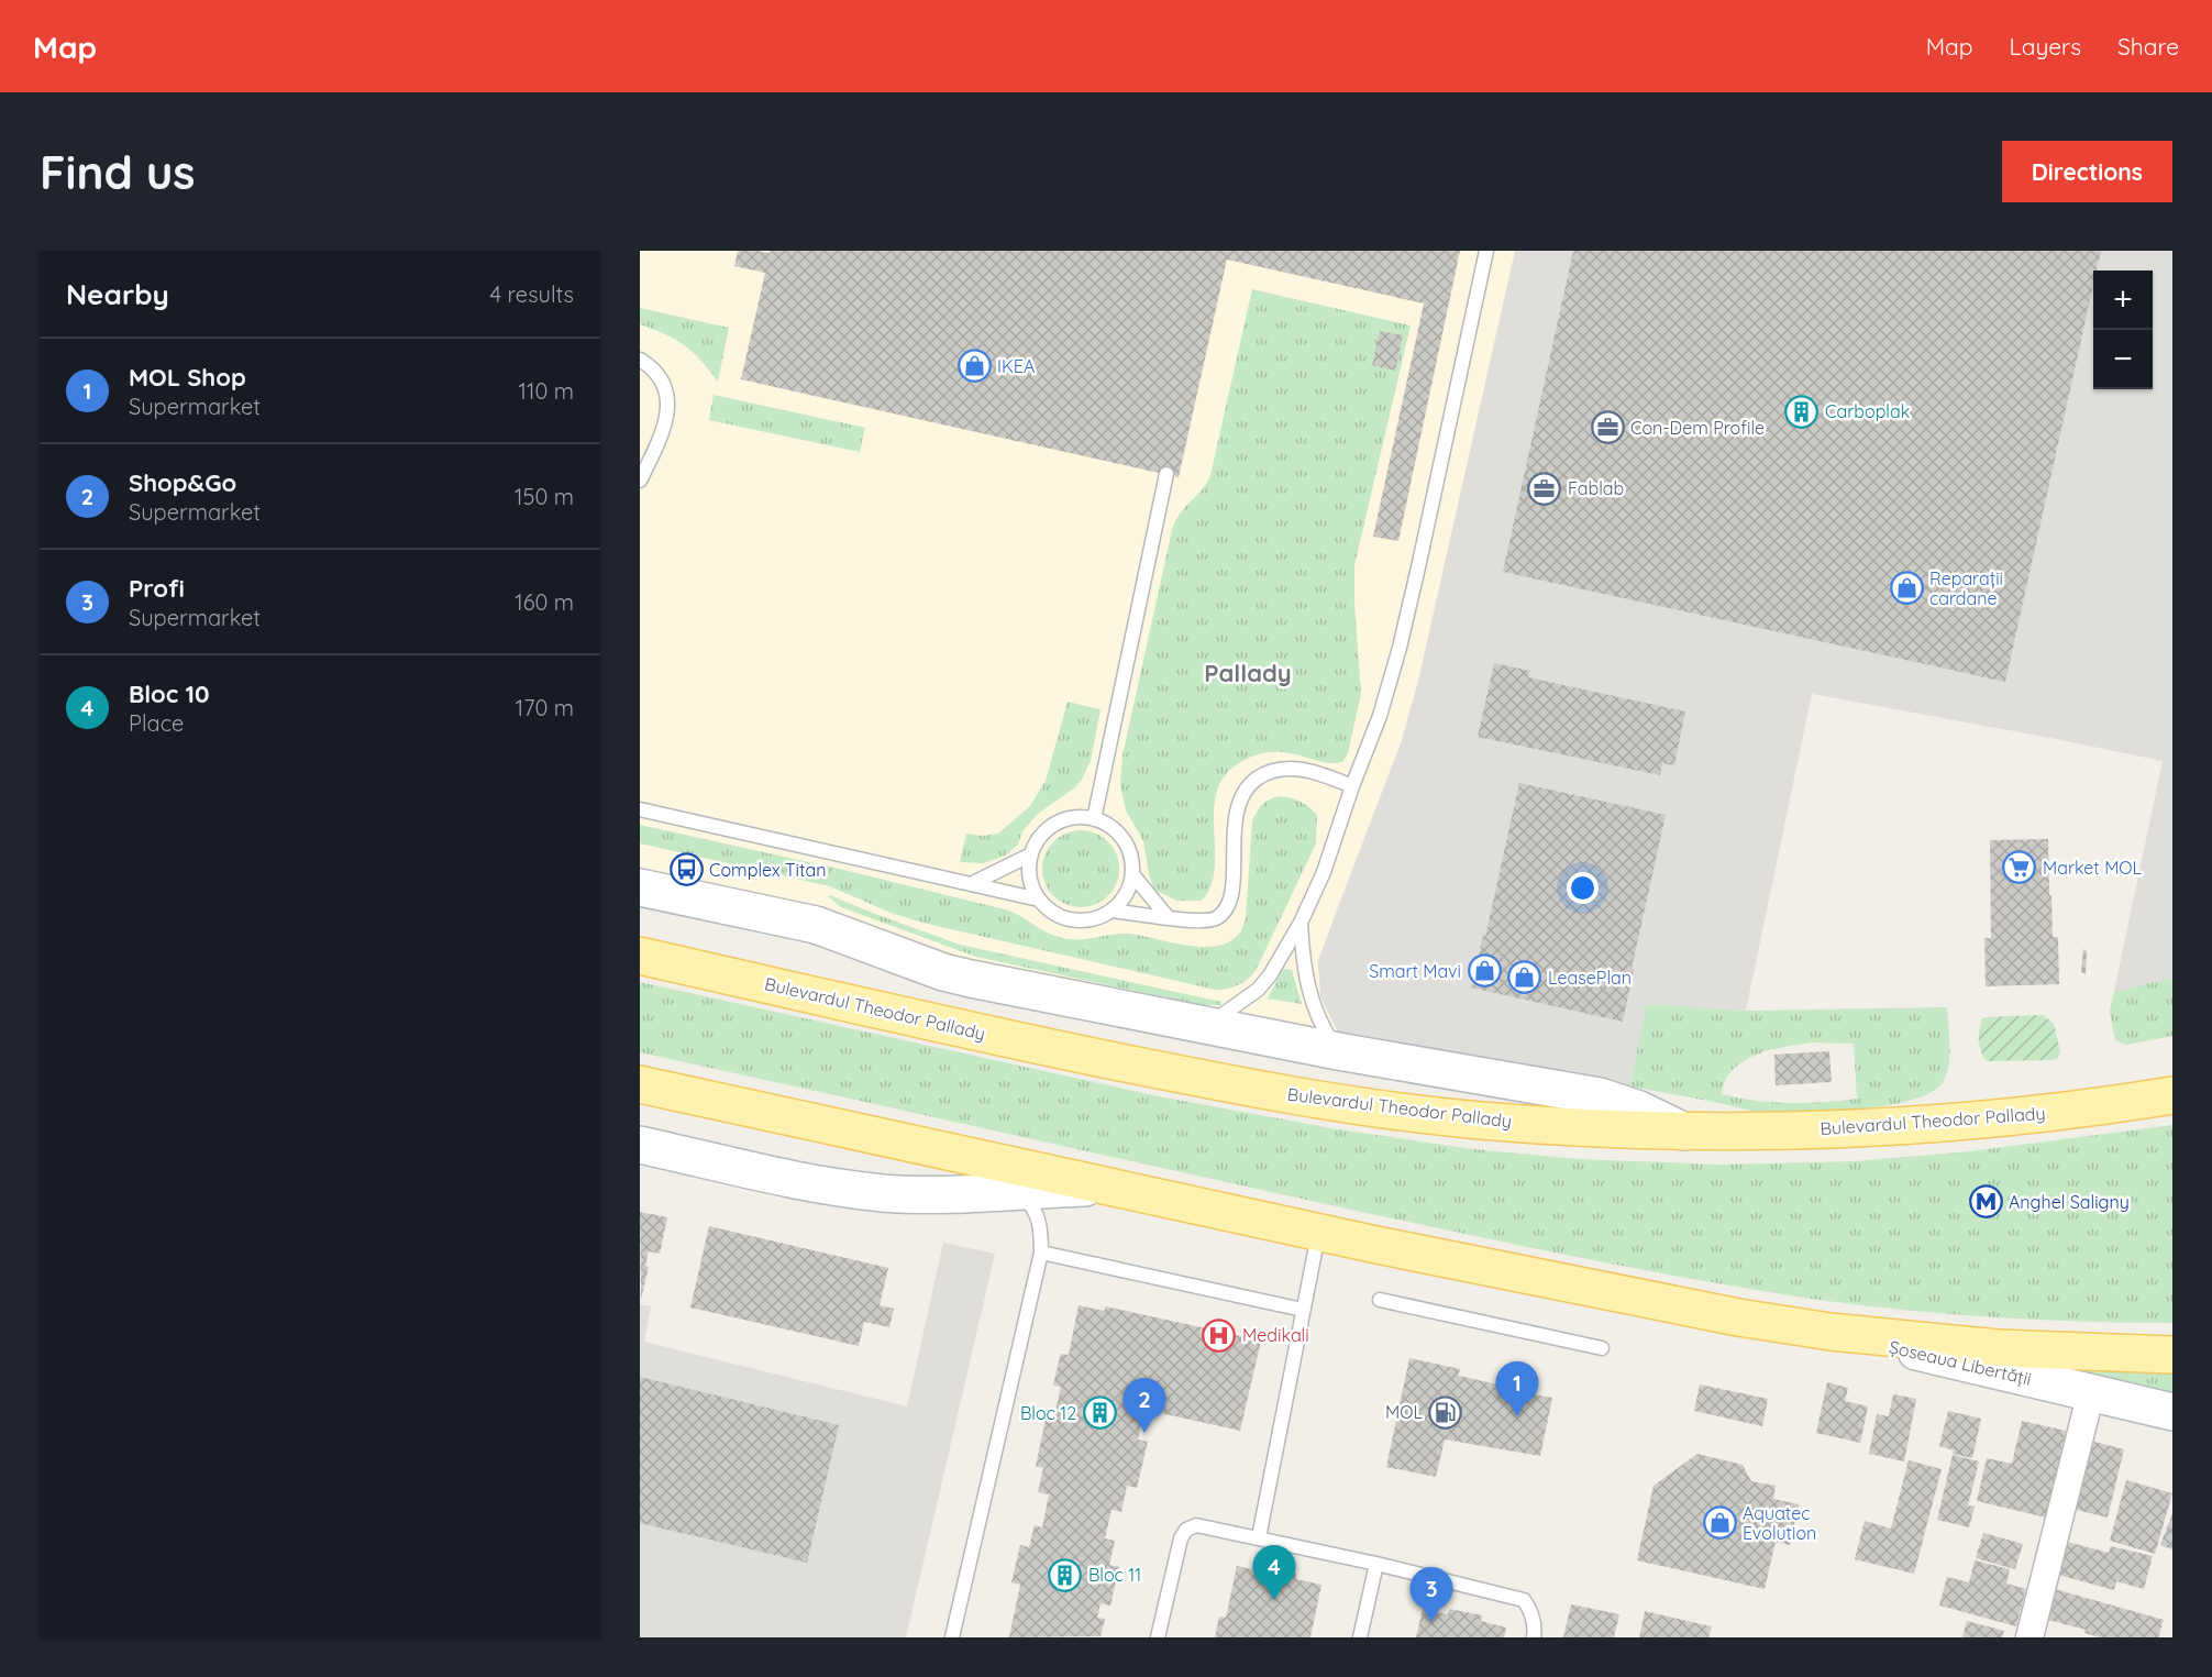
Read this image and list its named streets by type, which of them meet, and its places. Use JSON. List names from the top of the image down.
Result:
{
  "streets": {
    "main road": ["Bulevardul Theodor Pallady"],
    "street": ["Șoseaua Libertății"]
  },
  "districts": ["Pallady"],
  "places": {
    "shop": [
      "IKEA",
      "Reparații cardane",
      "Smart Mavi",
      "LeasePlan",
      "Aquatec Evolution"
    ],
    "building": ["Carboplak", "Bloc 12", "Bloc 11"],
    "office": ["Con-Dem Profile", "Fablab"],
    "supermarket": ["Market MOL"],
    "bus stop": ["Complex Titan"],
    "metro station": ["Anghel Saligny"],
    "hospital": ["Medikali"],
    "fuel station": ["MOL"]
  },
  "page": {
    "header": "Map",
    "nav": ["Map", "Layers", "Share"],
    "buttons": "Directions",
    "title": "Find us",
    "heading": ["Nearby", "4 results"],
    "map_buttons": ["+", "−"],
    "list": [
      {
        "mark": "1",
        "name": "MOL Shop",
        "note": "Supermarket",
        "value": "110 m"
      },
      {
        "mark": "2",
        "name": "Shop&Go",
        "note": "Supermarket",
        "value": "150 m"
      },
      {
        "mark": "3",
        "name": "Profi",
        "note": "Supermarket",
        "value": "160 m"
      },
      {
        "mark": "4",
        "name": "Bloc 10",
        "note": "Place",
        "value": "170 m"
      }
    ],
    "pins": [
      "1",
      "2",
      "4",
      "3"
    ]
  }
}
